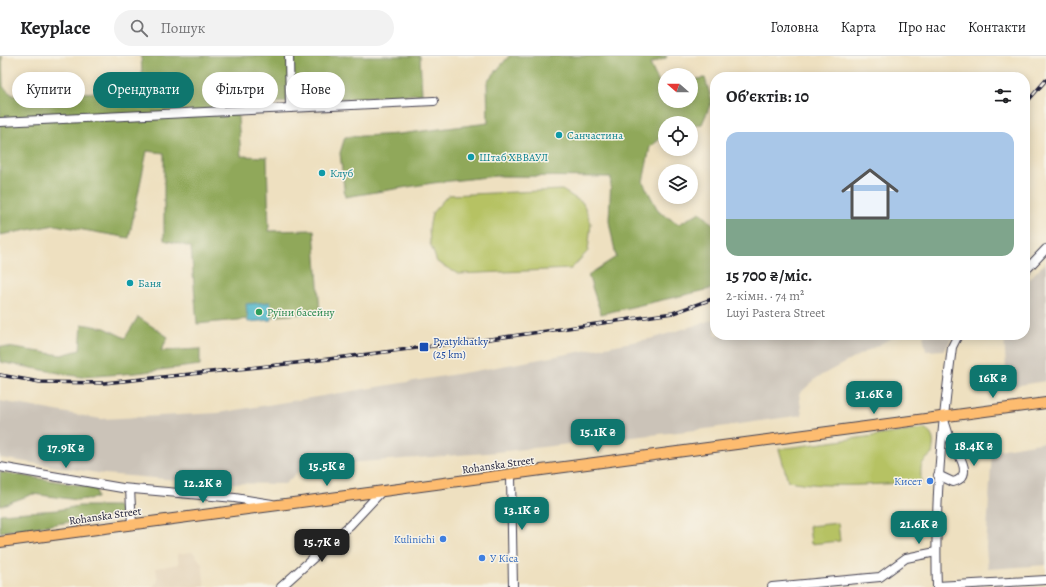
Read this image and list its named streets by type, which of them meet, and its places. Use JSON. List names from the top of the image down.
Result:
{
  "streets": {
    "main road": ["Rohanska Street"]
  },
  "places": {
    "other": [
      "Санчастина",
      "Штаб ХВВАУЛ",
      "Клуб",
      "Баня",
      "Руїни басейну",
      "Кисет",
      "Kulinichi",
      "У Кіса"
    ],
    "transit": ["Pyatykhatky (25 km)"]
  },
  "north": "left",
  "page": {
    "header": "Keyplace",
    "search": "Пошук",
    "nav": [
      "Головна",
      "Карта",
      "Про нас",
      "Контакти"
    ],
    "chip": [
      "Купити",
      "Орендувати",
      "Фільтри",
      "Нове"
    ],
    "heading": "Об’єктів: 10",
    "list": [
      {
        "name": "15 700 ₴/міс.",
        "note": "2-кімн. · 74 m² · Luyi Pastera Street"
      }
    ],
    "price": [
      "16K ₴",
      "31.6K ₴",
      "15.1K ₴",
      "18.4K ₴",
      "17.9K ₴",
      "15.5K ₴",
      "12.2K ₴",
      "13.1K ₴",
      "21.6K ₴",
      "15.7K ₴"
    ]
  }
}
